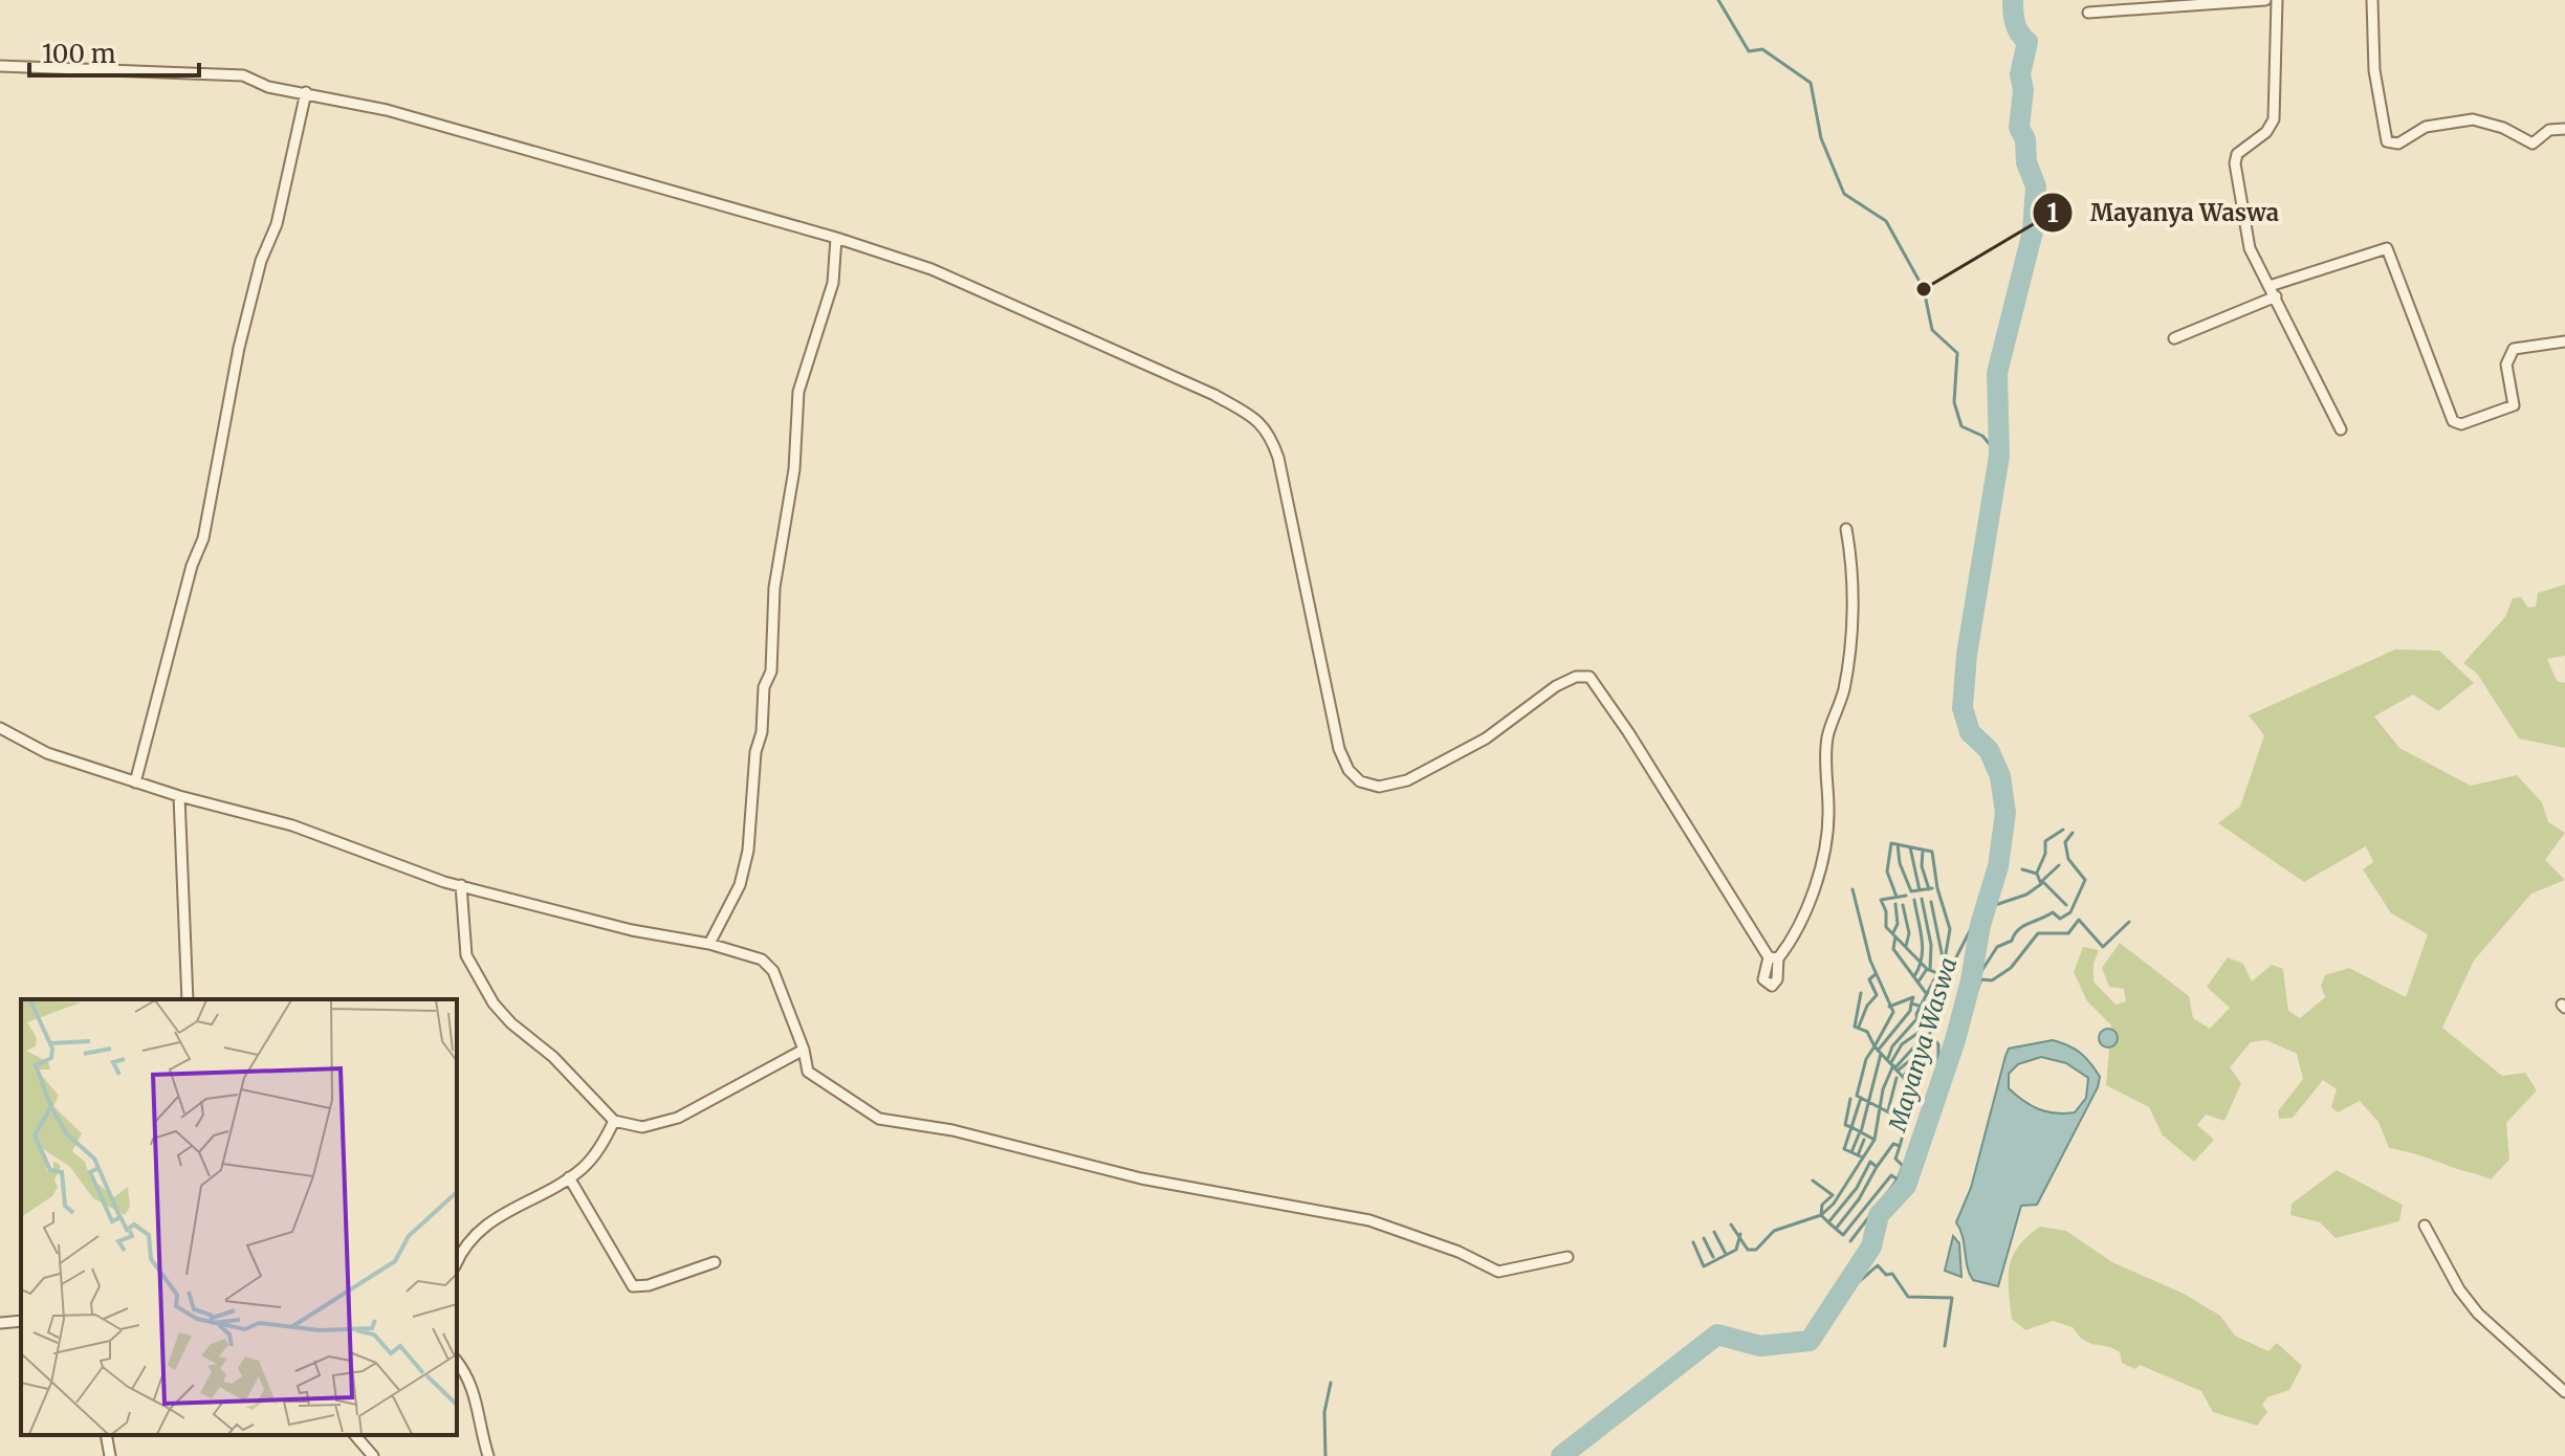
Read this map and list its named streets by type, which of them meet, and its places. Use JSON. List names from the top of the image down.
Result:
{
  "water": ["Mayanya Waswa"],
  "places": ["Mayanya Waswa"],
  "scale_bar": "100 m"
}
